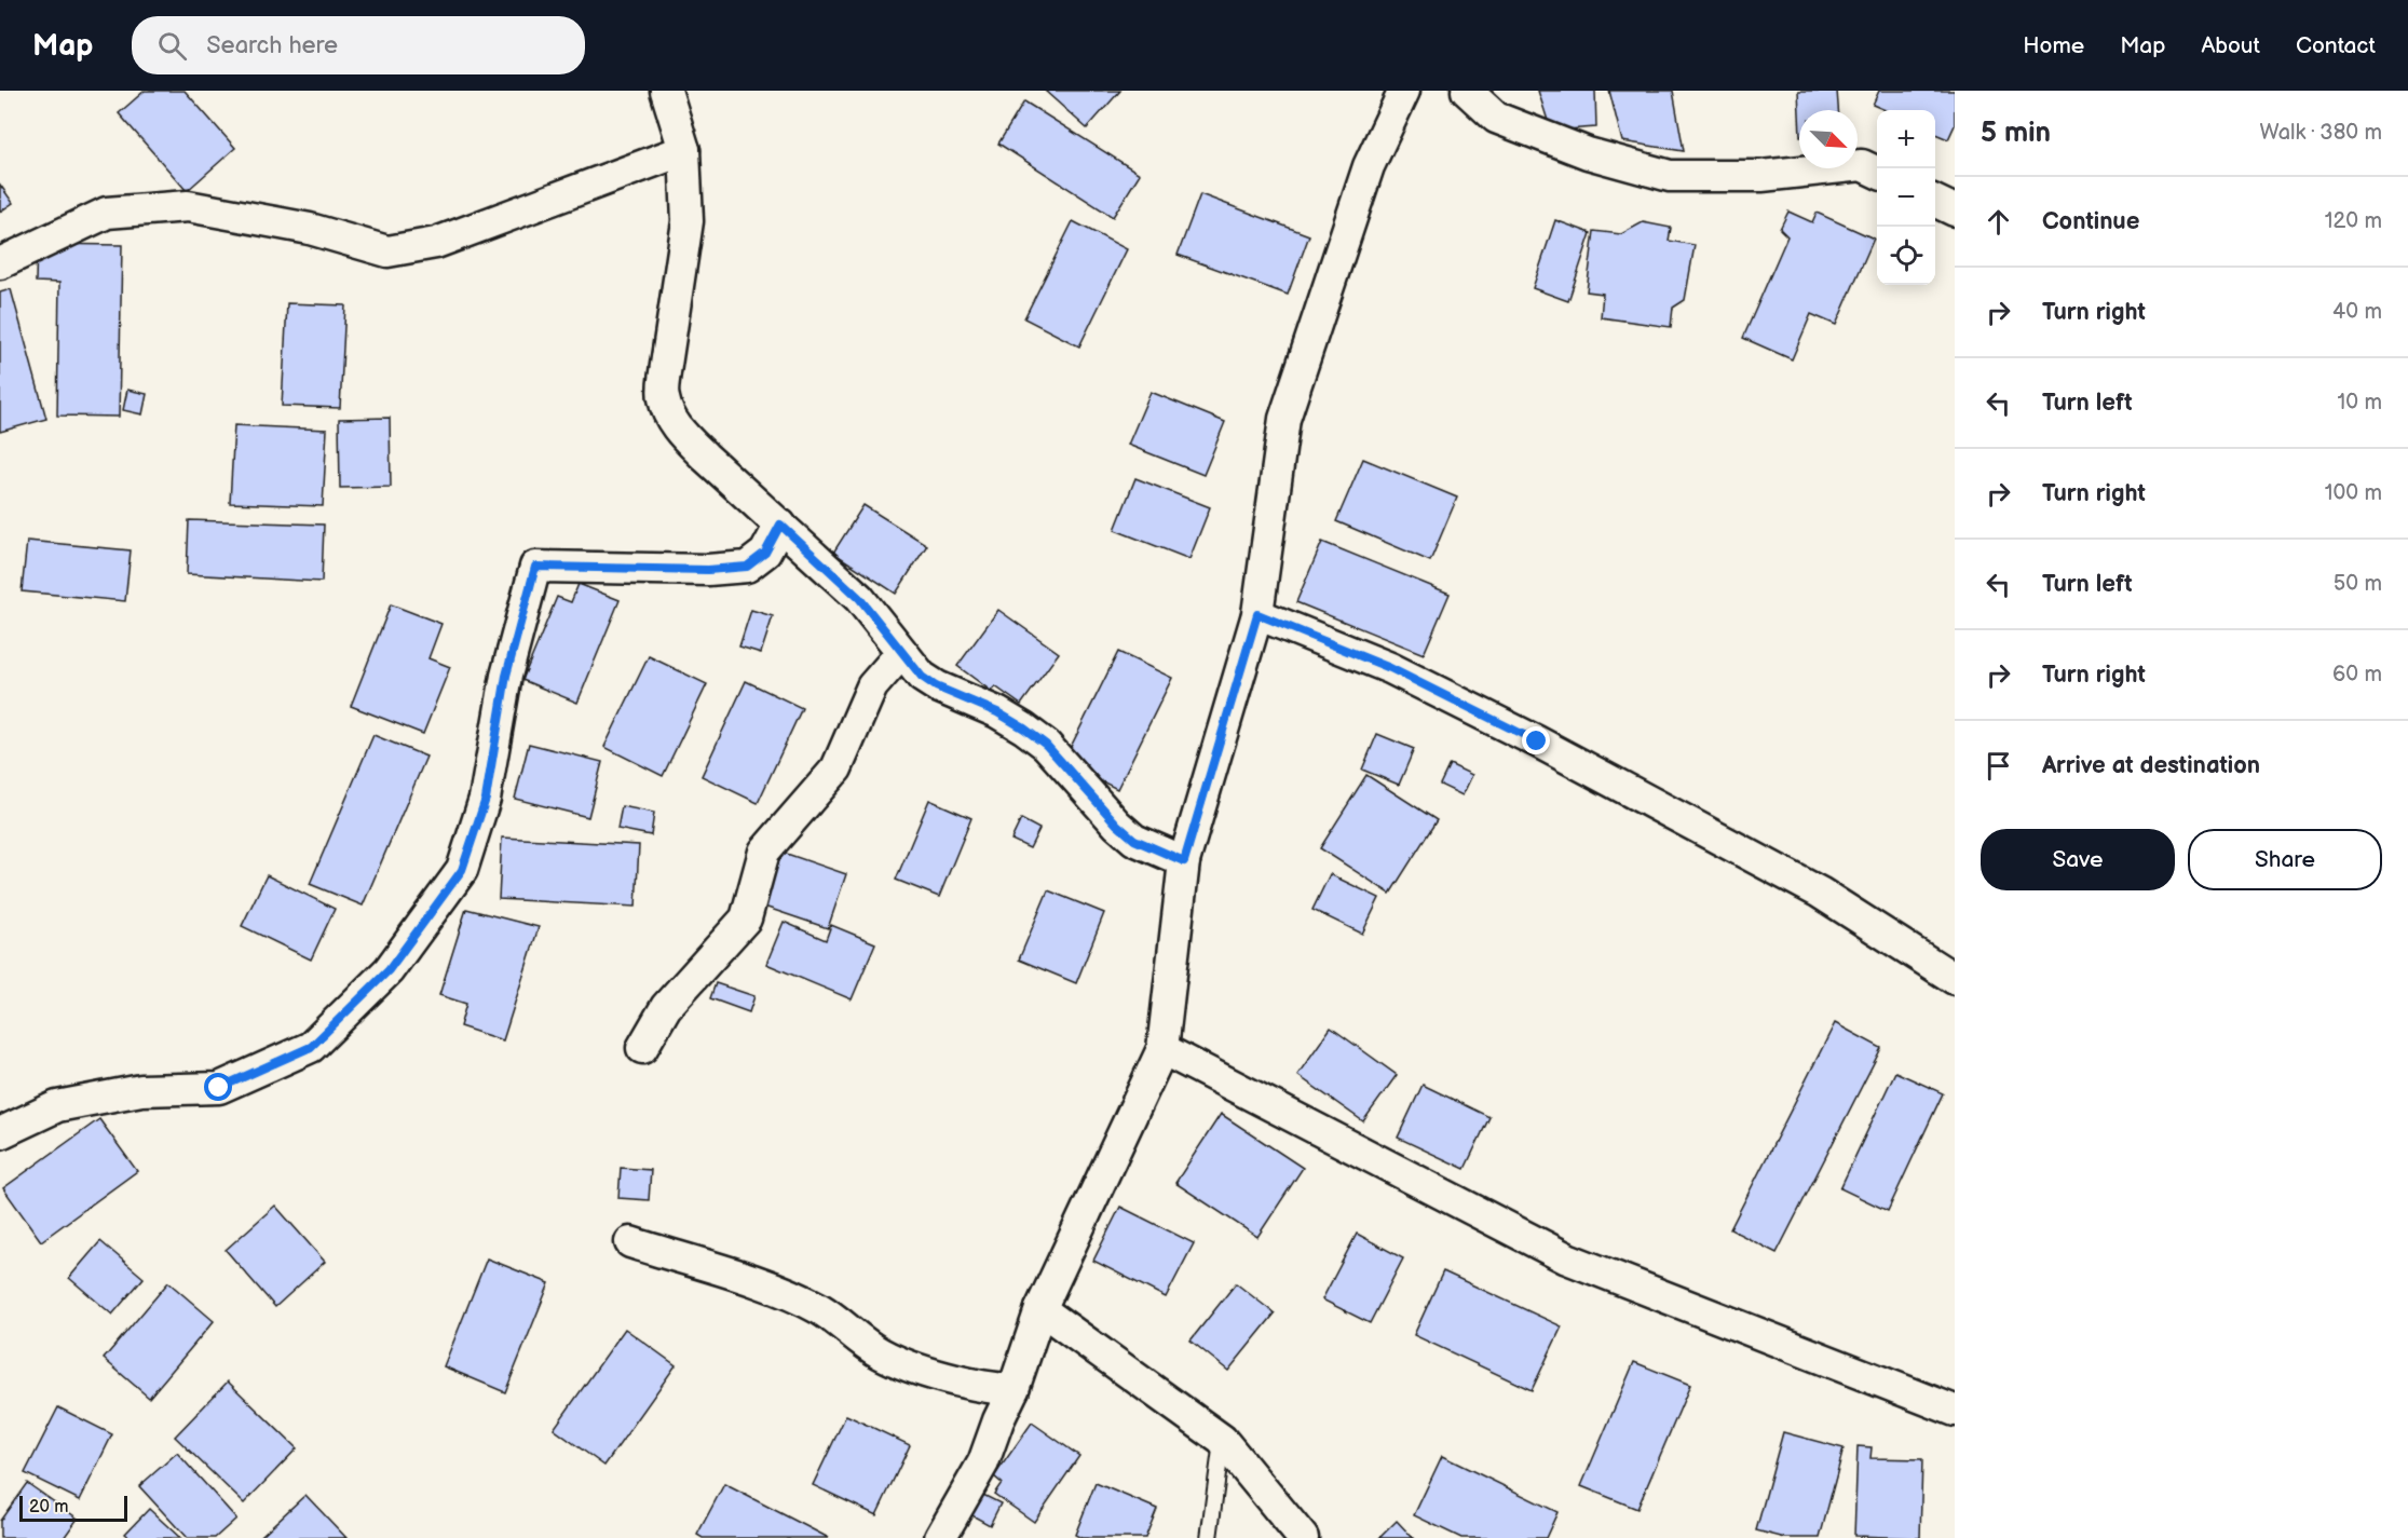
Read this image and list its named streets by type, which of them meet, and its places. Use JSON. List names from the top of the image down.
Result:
{
  "scale_bar": "20 m",
  "north": "bottom right",
  "page": {
    "header": "Map",
    "search": "Search here",
    "nav": [
      "Home",
      "Map",
      "About",
      "Contact"
    ],
    "heading": ["5 min", "Walk · 380 m"],
    "map_buttons": ["+", "−"],
    "list": [
      ["Continue", "120 m"],
      ["Turn right", "40 m"],
      ["Turn left", "10 m"],
      ["Turn right", "100 m"],
      ["Turn left", "50 m"],
      ["Turn right", "60 m"],
      "Arrive at destination"
    ],
    "buttons": ["Save", "Share"],
    "scale": "20 m"
  }
}
